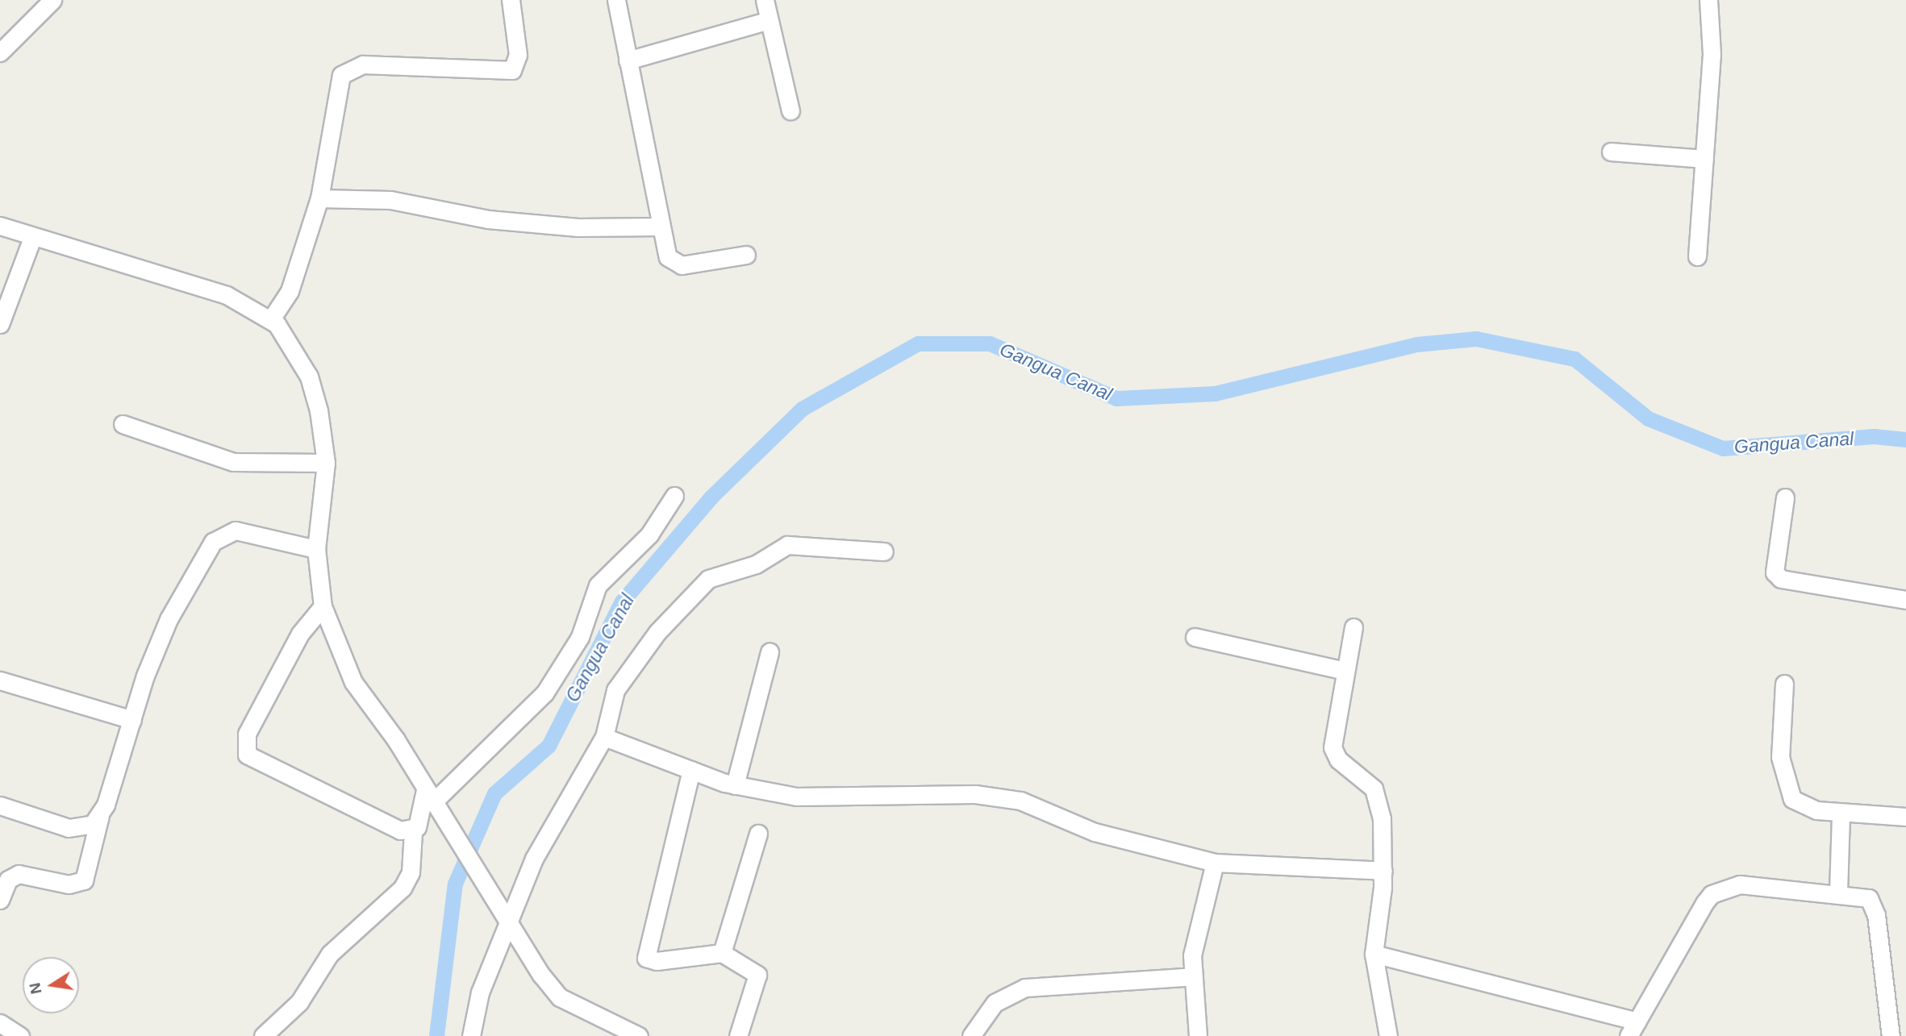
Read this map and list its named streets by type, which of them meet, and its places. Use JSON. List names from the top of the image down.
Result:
{
  "water": ["Gangua Canal"],
  "north": "left"
}
